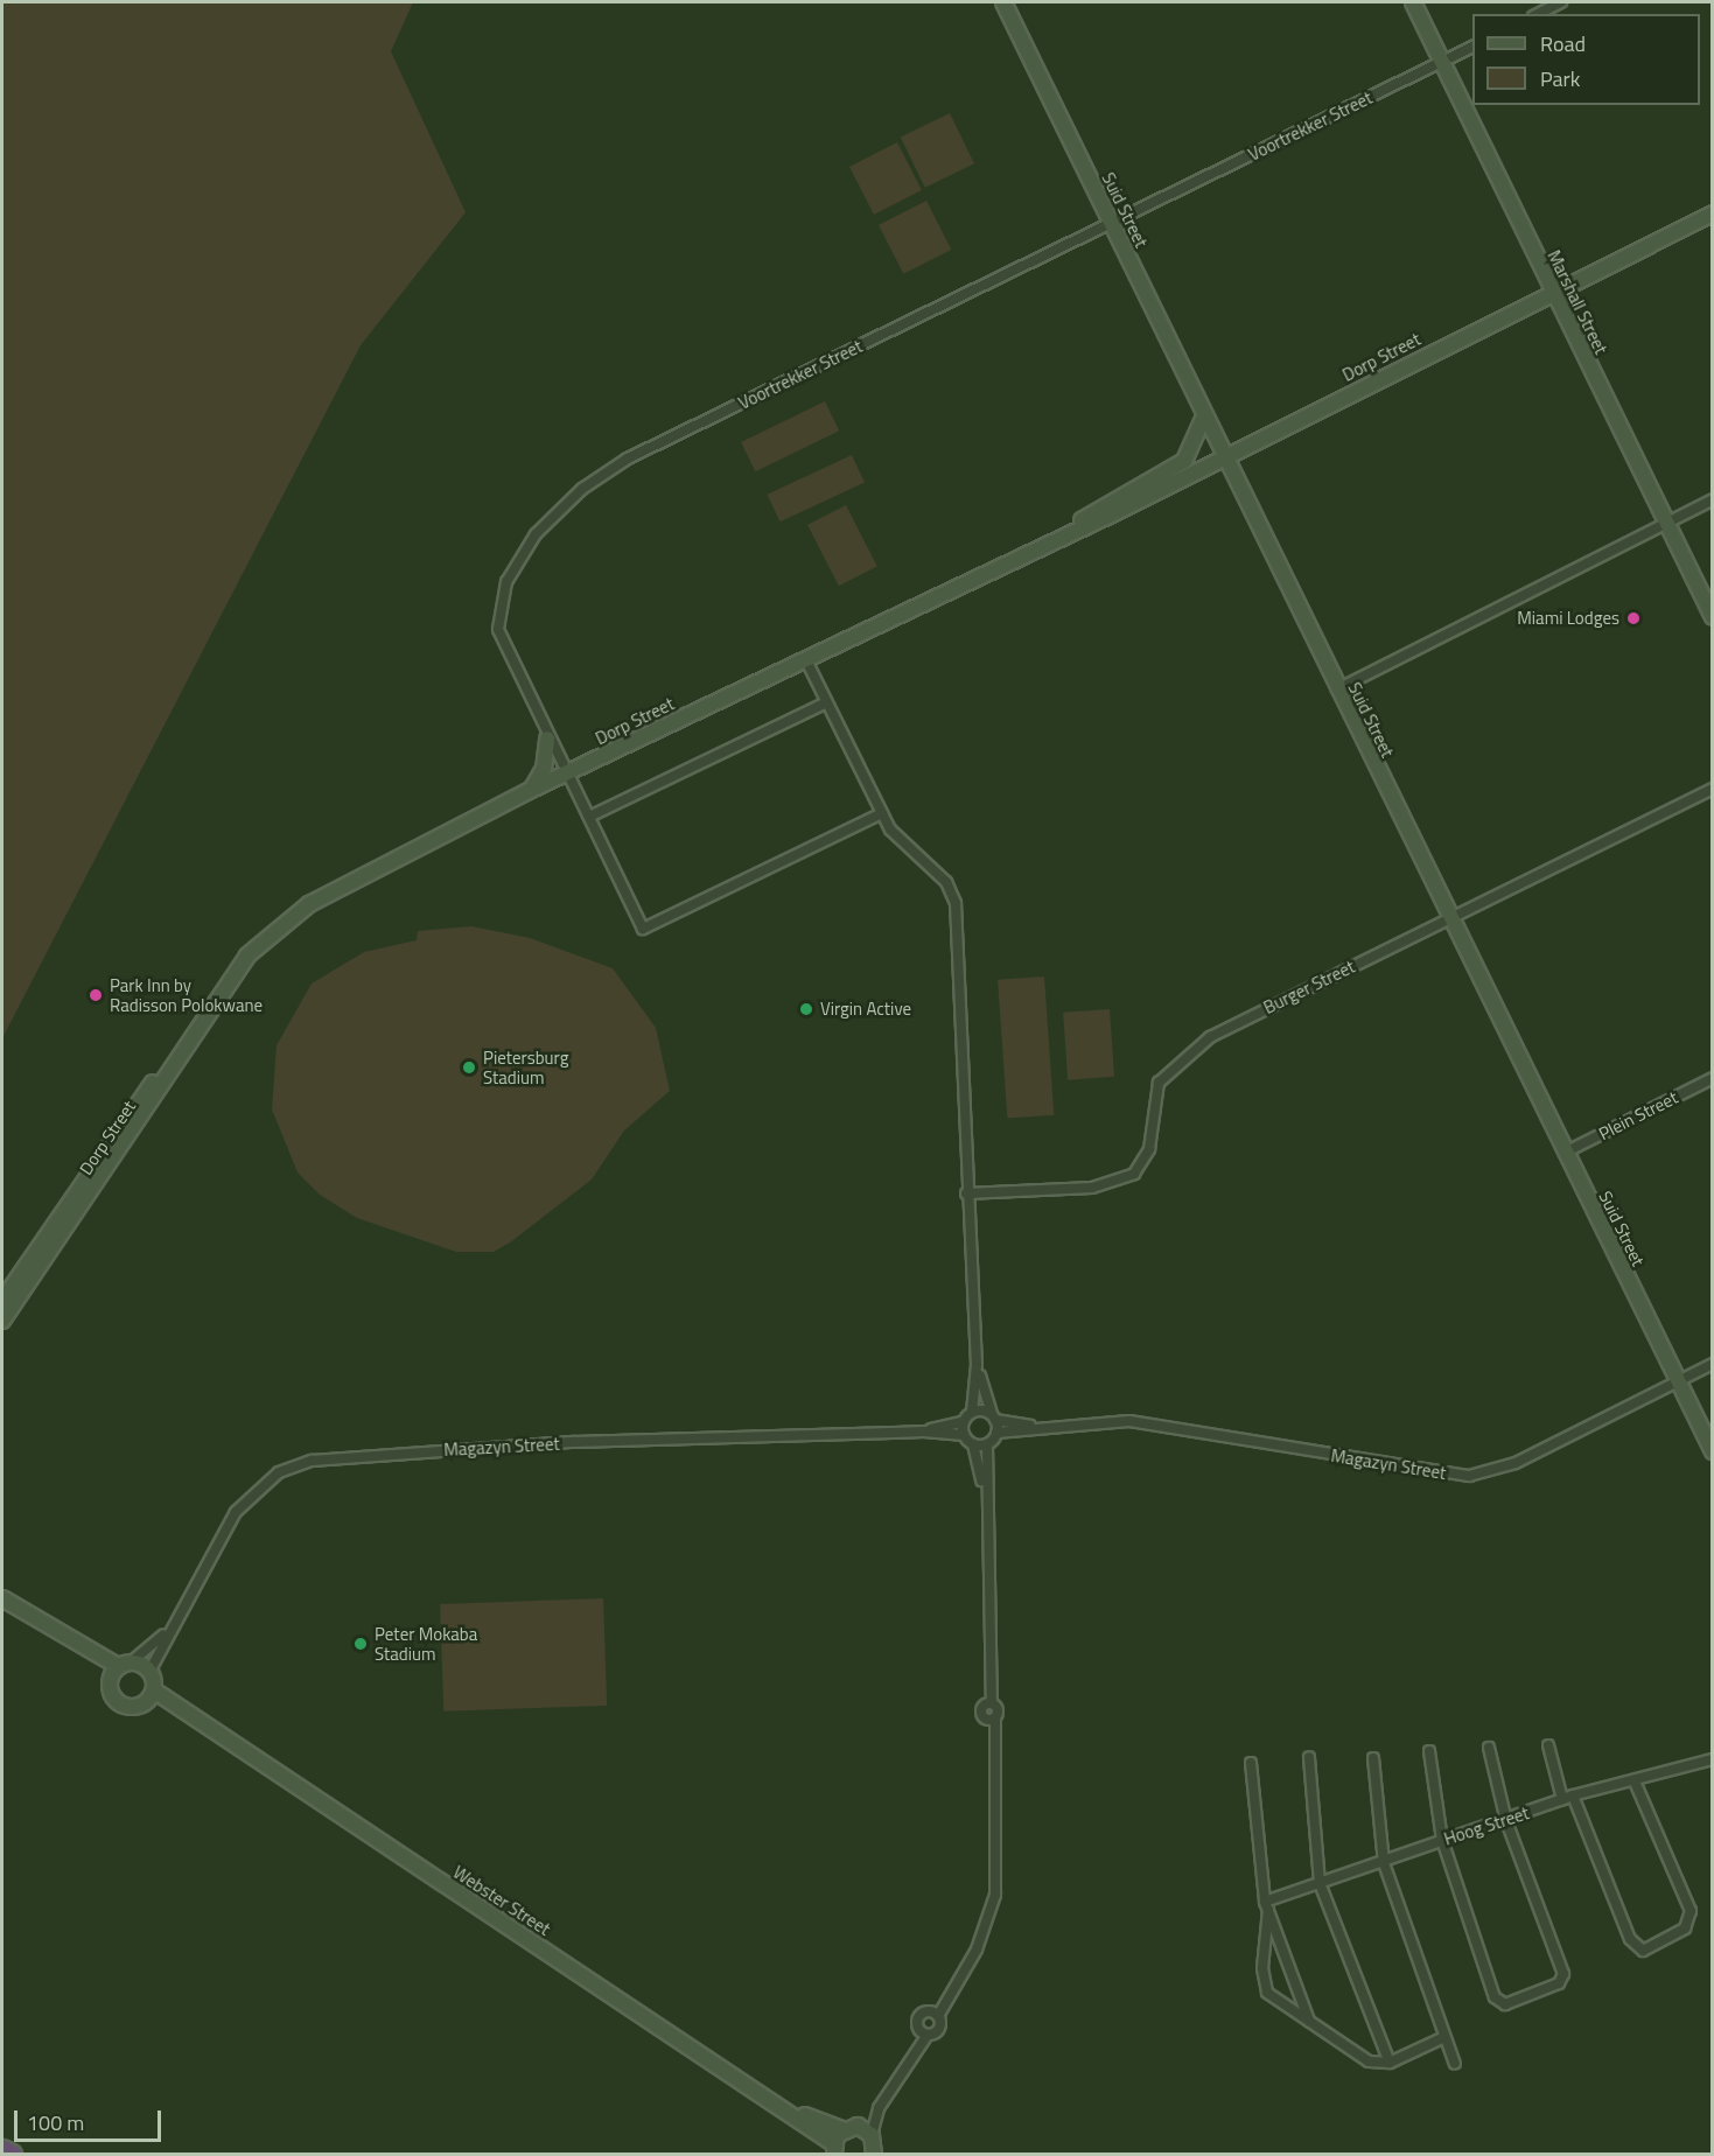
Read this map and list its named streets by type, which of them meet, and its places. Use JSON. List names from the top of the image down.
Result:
{
  "streets": {
    "street": [
      "Voortrekker Street",
      "Suid Street",
      "Marshall Street",
      "Dorp Street",
      "Burger Street",
      "Plein Street",
      "Magazyn Street",
      "Hoog Street",
      "Webster Street"
    ]
  },
  "crossings": [
    ["Voortrekker Street", "Suid Street"],
    ["Voortrekker Street", "Marshall Street"],
    ["Voortrekker Street", "Dorp Street"],
    ["Suid Street", "Dorp Street"],
    ["Suid Street", "Burger Street"],
    ["Suid Street", "Plein Street"],
    ["Suid Street", "Magazyn Street"],
    ["Marshall Street", "Dorp Street"]
  ],
  "places": [
    "Miami Lodges",
    "Park Inn by Radisson Polokwane",
    "Virgin Active",
    "Pietersburg Stadium",
    "Peter Mokaba Stadium"
  ],
  "legend": ["Road", "Park"],
  "scale_bar": "100 m"
}
